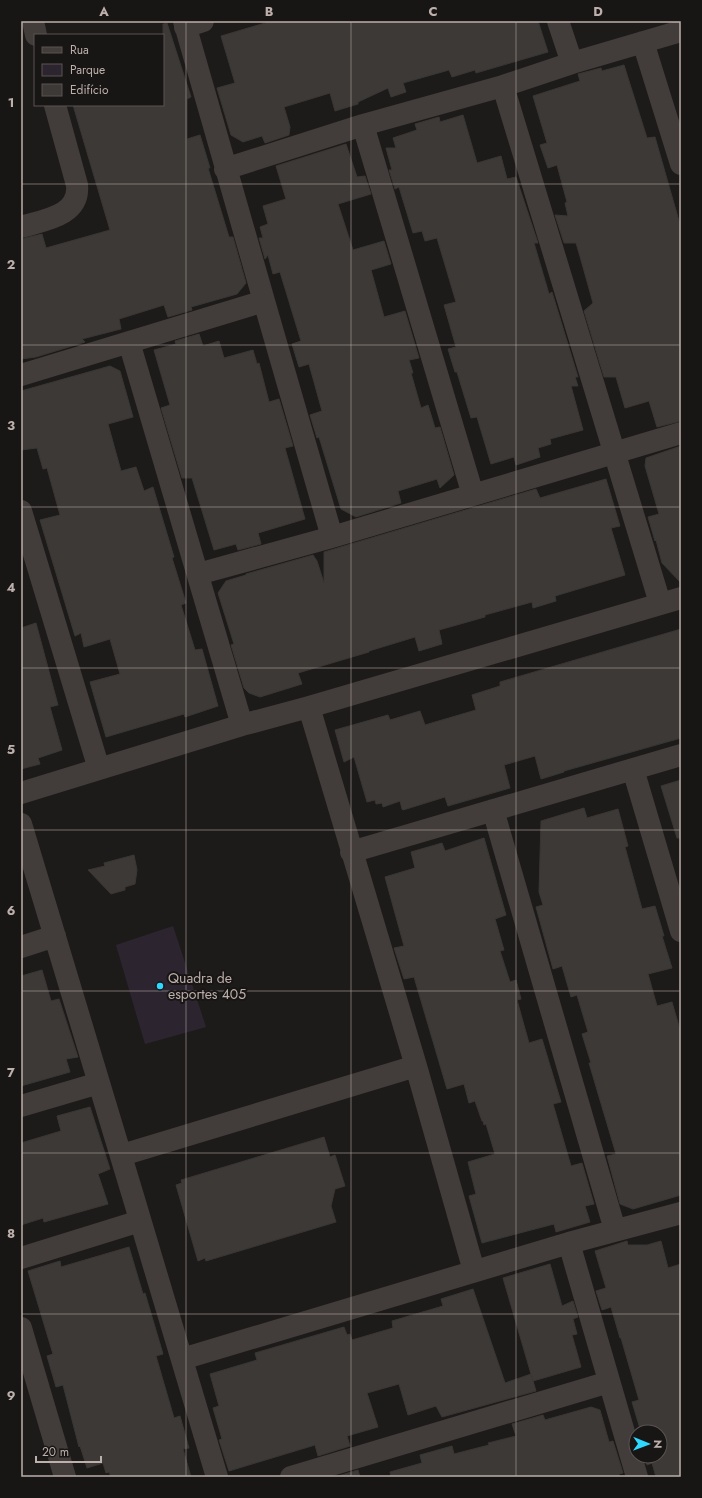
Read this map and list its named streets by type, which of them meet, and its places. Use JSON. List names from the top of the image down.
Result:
{
  "places": ["Quadra de esportes 405"],
  "legend": ["Rua", "Parque", "Edifício"],
  "scale_bar": "20 m",
  "north": "right",
  "grid": {
    "columns": [
      "A",
      "B",
      "C",
      "D"
    ],
    "rows": [
      "1",
      "2",
      "3",
      "4",
      "5",
      "6",
      "7",
      "8",
      "9"
    ]
  }
}
